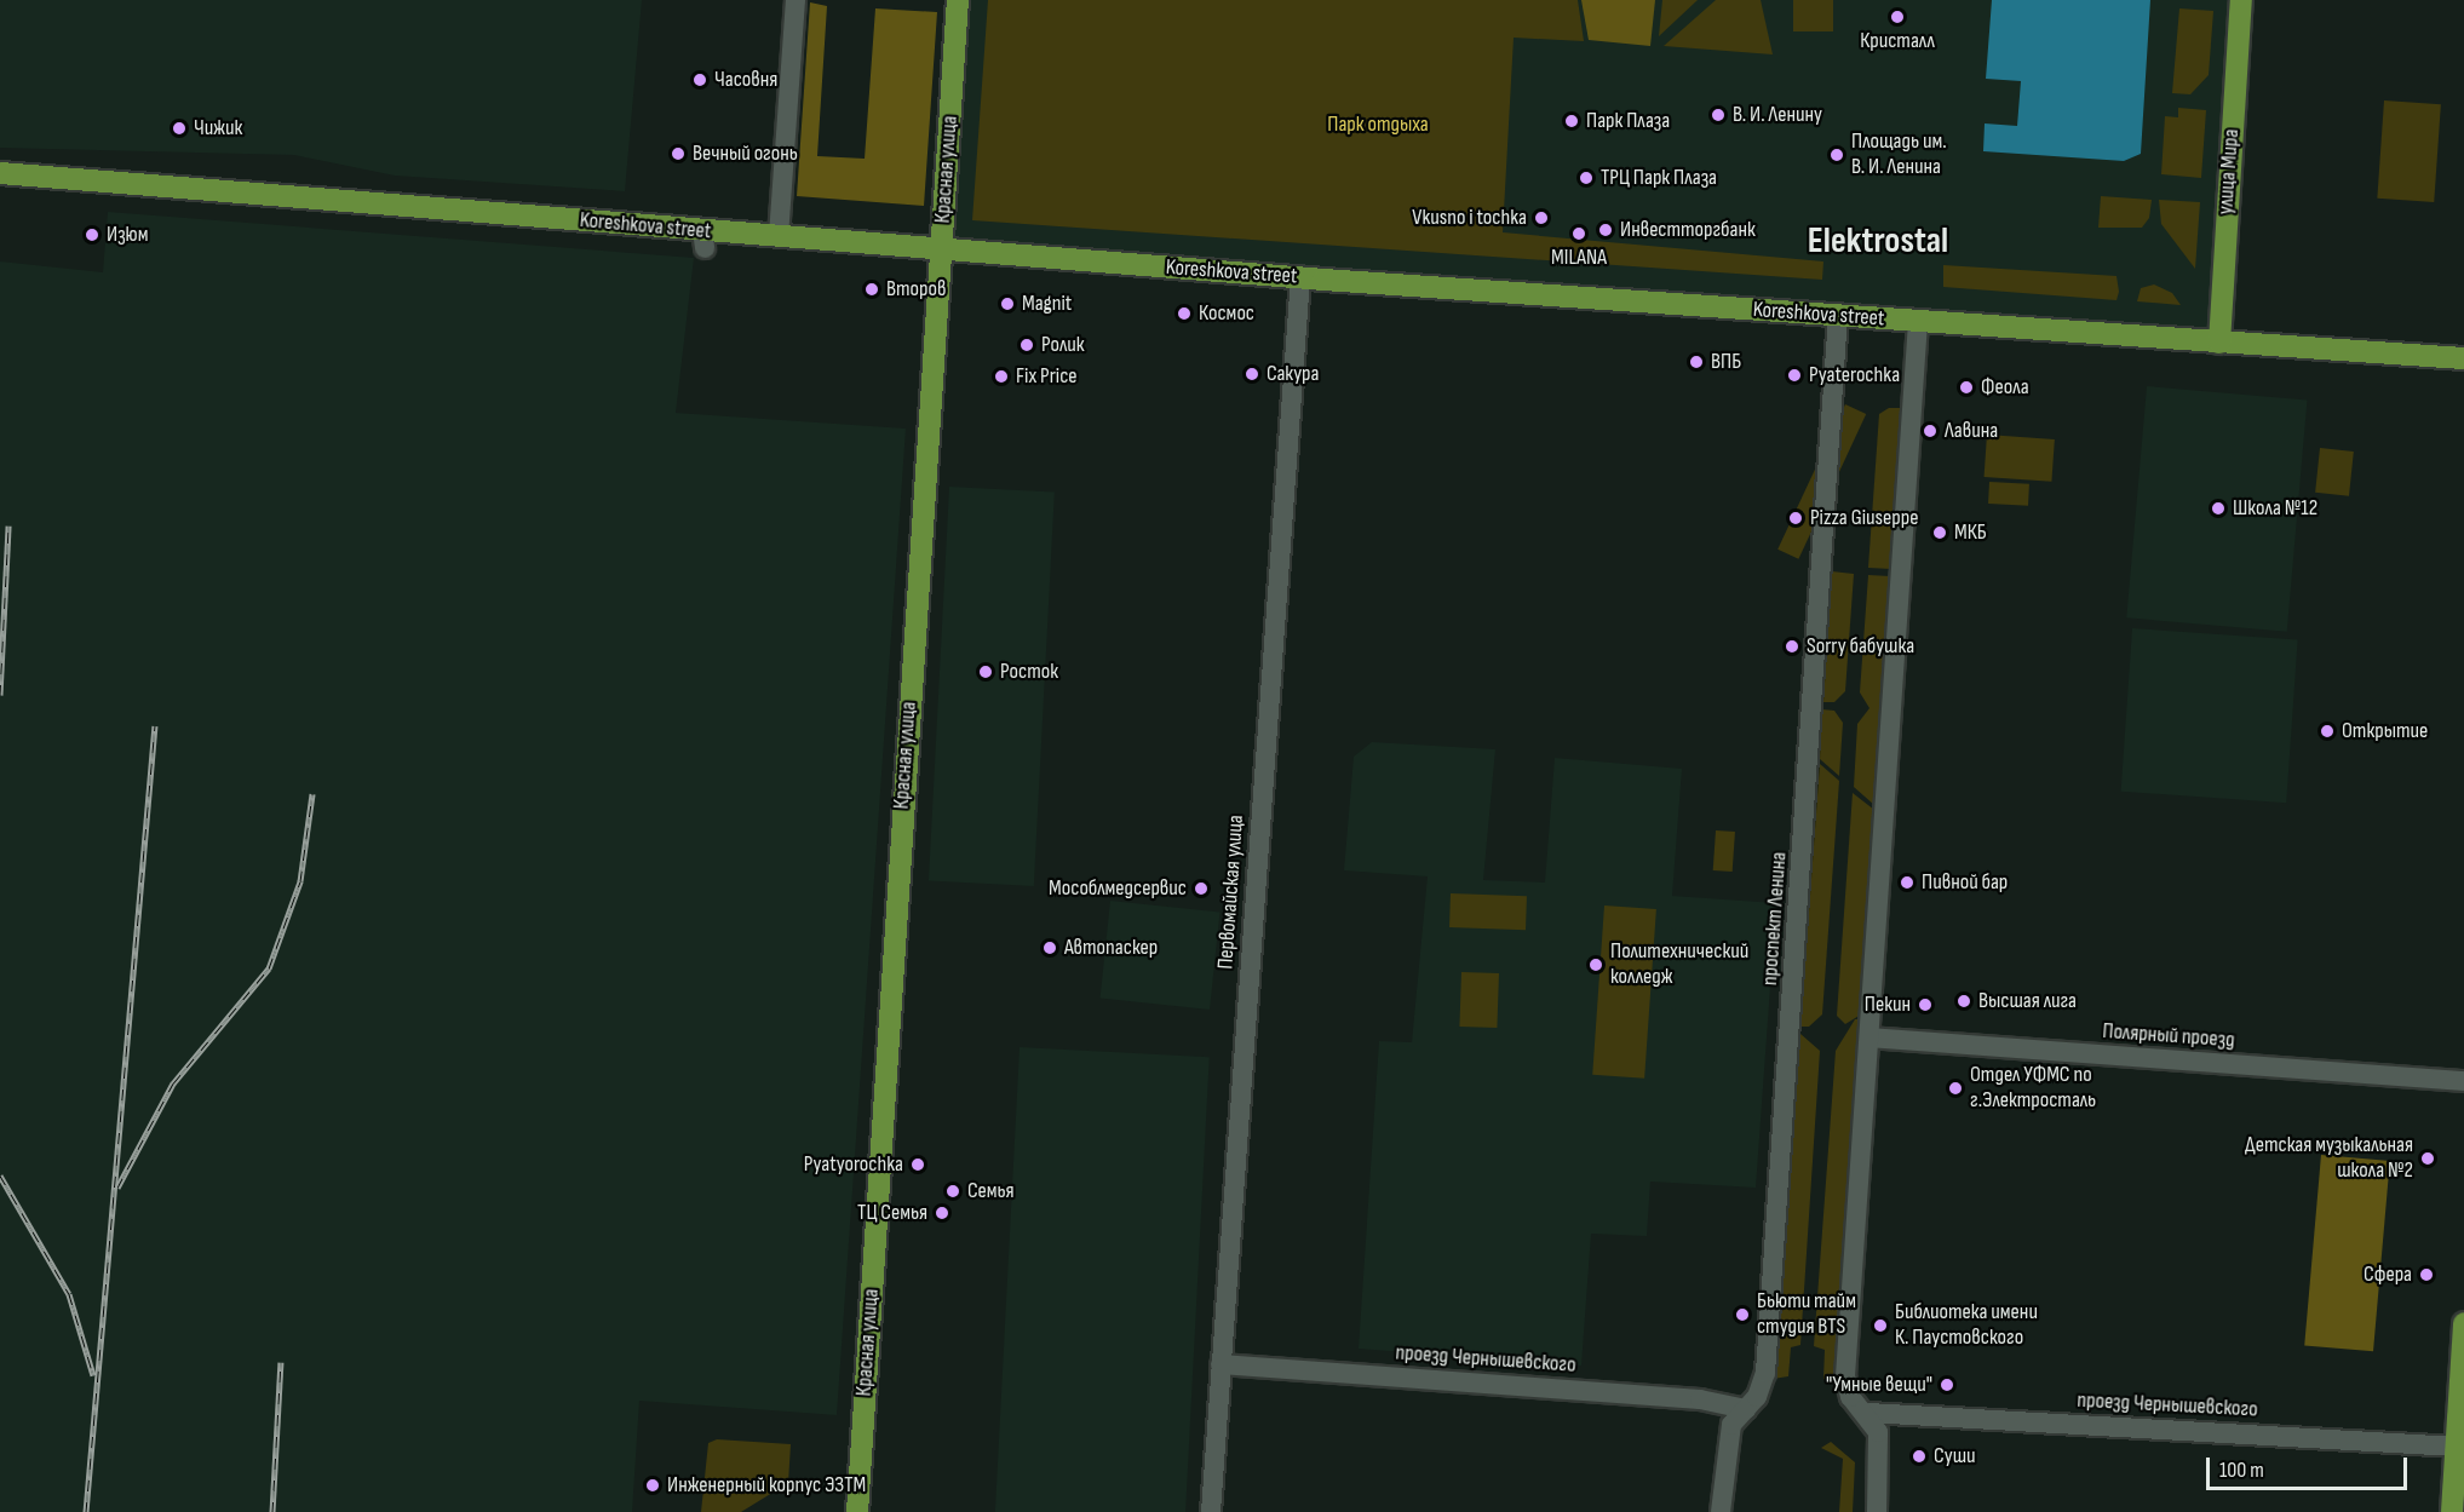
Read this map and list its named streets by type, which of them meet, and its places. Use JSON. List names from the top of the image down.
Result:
{
  "streets": {
    "main road": ["Красная улица", "улица Мира", "Koreshkova street"],
    "street": [
      "Первомайская улица",
      "проспект Ленина",
      "Полярный проезд",
      "проезд Чернышевского"
    ]
  },
  "crossings": [
    ["Красная улица", "Koreshkova street"],
    ["улица Мира", "Koreshkova street"],
    ["Koreshkova street", "Первомайская улица"],
    ["Koreshkova street", "проспект Ленина"],
    ["Первомайская улица", "проезд Чернышевского"],
    ["проспект Ленина", "проезд Чернышевского"]
  ],
  "districts": ["Elektrostal"],
  "parks": ["Парк отдыха"],
  "places": [
    "Кристалл",
    "Часовня",
    "В. И. Ленину",
    "Парк Плаза",
    "Чижик",
    "Вечный огонь",
    "Площадь им. В. И. Ленина",
    "ТРЦ Парк Плаза",
    "Vkusno i tochka",
    "Инвестторгбанк",
    "MILANA",
    "Изюм",
    "Второв",
    "Magnit",
    "Космос",
    "Ролик",
    "ВПБ",
    "Сакура",
    "Pyaterochka",
    "Fix Price",
    "Феола",
    "Лавина",
    "Школа №12",
    "Pizza Giuseppe",
    "МКБ",
    "Sorry бабушка",
    "Росток",
    "Открытие",
    "Пивной бар",
    "Мособлмедсервис",
    "Автопаскер",
    "Политехнический колледж",
    "Высшая лига",
    "Пекин",
    "Отдел УФМС по г.Электросталь",
    "Детская музыкальная школа №2",
    "Pyatyorochka",
    "Семья",
    "ТЦ Семья",
    "Сфера",
    "Бьюти тайм студия BTS",
    "Библиотека имени К. Паустовского",
    "\"Умные вещи\"",
    "Суши",
    "Инженерный корпус ЭЗТМ"
  ],
  "scale_bar": "100 m"
}
